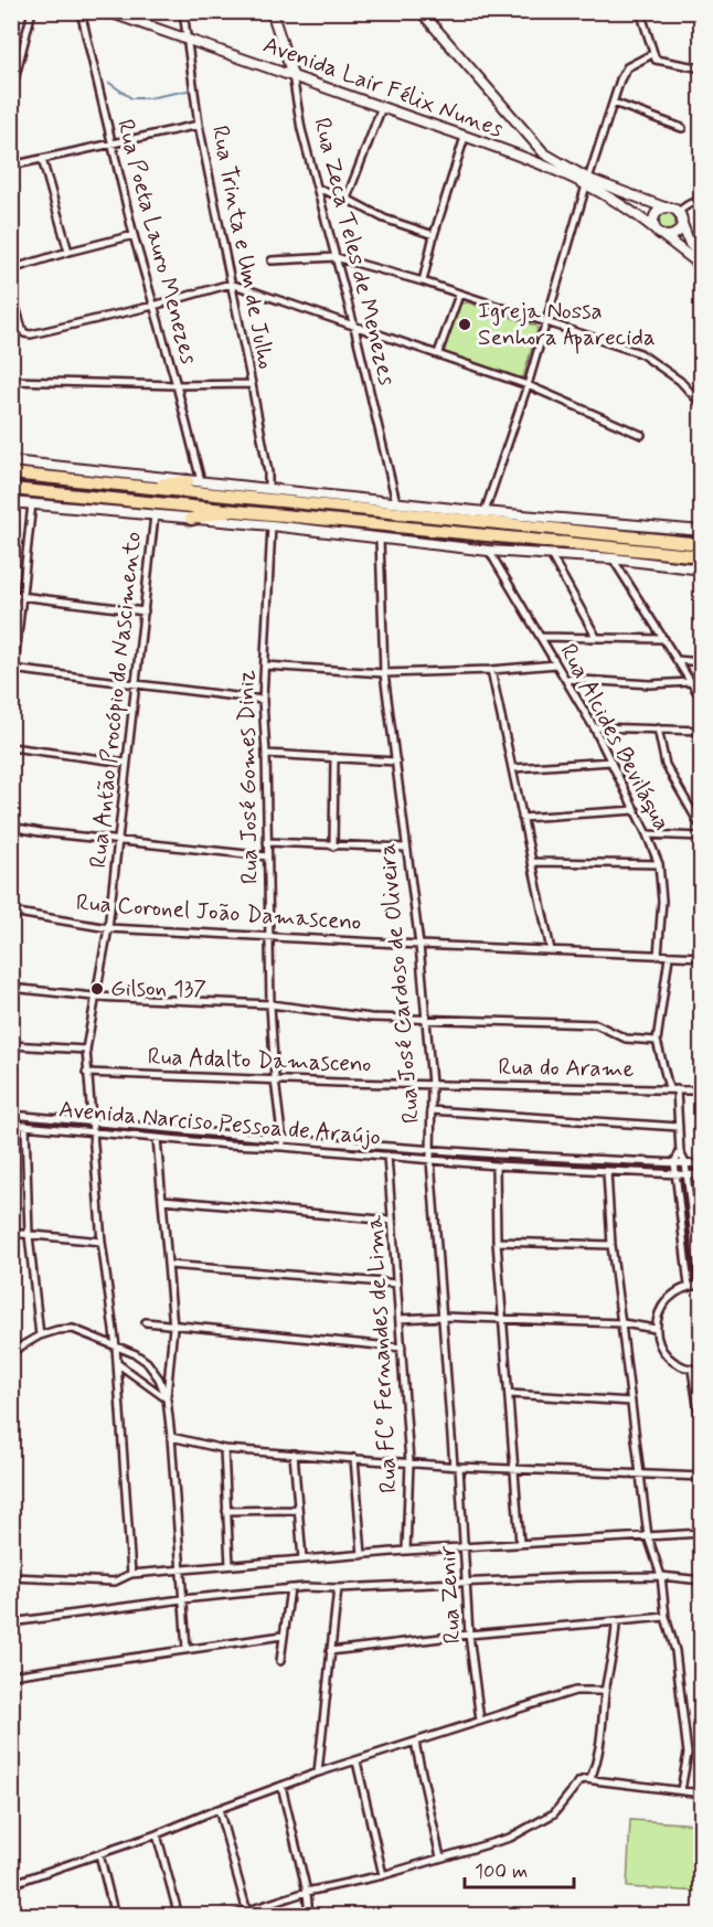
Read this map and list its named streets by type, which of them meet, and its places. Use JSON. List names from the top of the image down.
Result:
{
  "streets": {
    "main road": ["Avenida Lair Félix Nunes", "Rua Zeca Teles de Menezes"],
    "street": [
      "Rua Poeta Lauro Menezes",
      "Rua Trinta e Um de Julho",
      "Rua Antão Procópio do Nascimento",
      "Rua Alcides Beviláqua",
      "Rua José Gomes Diniz",
      "Rua Coronel João Damasceno",
      "Rua José Cardoso de Oliveira",
      "Rua Adalto Damasceno",
      "Rua do Arame",
      "Avenida Narciso Pessoa de Araújo",
      "Rua FCº Fernandes de Lima",
      "Rua Zenir"
    ]
  },
  "crossings": [
    ["Avenida Lair Félix Nunes", "Rua Trinta e Um de Julho"],
    ["Avenida Lair Félix Nunes", "Rua Zeca Teles de Menezes"],
    ["Rua Antão Procópio do Nascimento", "Rua Coronel João Damasceno"],
    ["Rua Antão Procópio do Nascimento", "Rua Adalto Damasceno"],
    ["Rua Antão Procópio do Nascimento", "Avenida Narciso Pessoa de Araújo"],
    ["Rua Alcides Beviláqua", "Rua Coronel João Damasceno"],
    ["Rua José Gomes Diniz", "Rua Coronel João Damasceno"],
    ["Rua José Gomes Diniz", "Rua Adalto Damasceno"],
    ["Rua José Gomes Diniz", "Avenida Narciso Pessoa de Araújo"],
    ["Rua Coronel João Damasceno", "Rua José Cardoso de Oliveira"],
    ["Rua José Cardoso de Oliveira", "Rua Adalto Damasceno"],
    ["Rua José Cardoso de Oliveira", "Rua do Arame"],
    ["Rua José Cardoso de Oliveira", "Avenida Narciso Pessoa de Araújo"],
    ["Rua José Cardoso de Oliveira", "Rua Zenir"],
    ["Rua Adalto Damasceno", "Rua do Arame"],
    ["Avenida Narciso Pessoa de Araújo", "Rua FCº Fernandes de Lima"]
  ],
  "places": ["Igreja Nossa Senhora Aparecida", "Gilson 137"],
  "scale_bar": "100 m"
}
